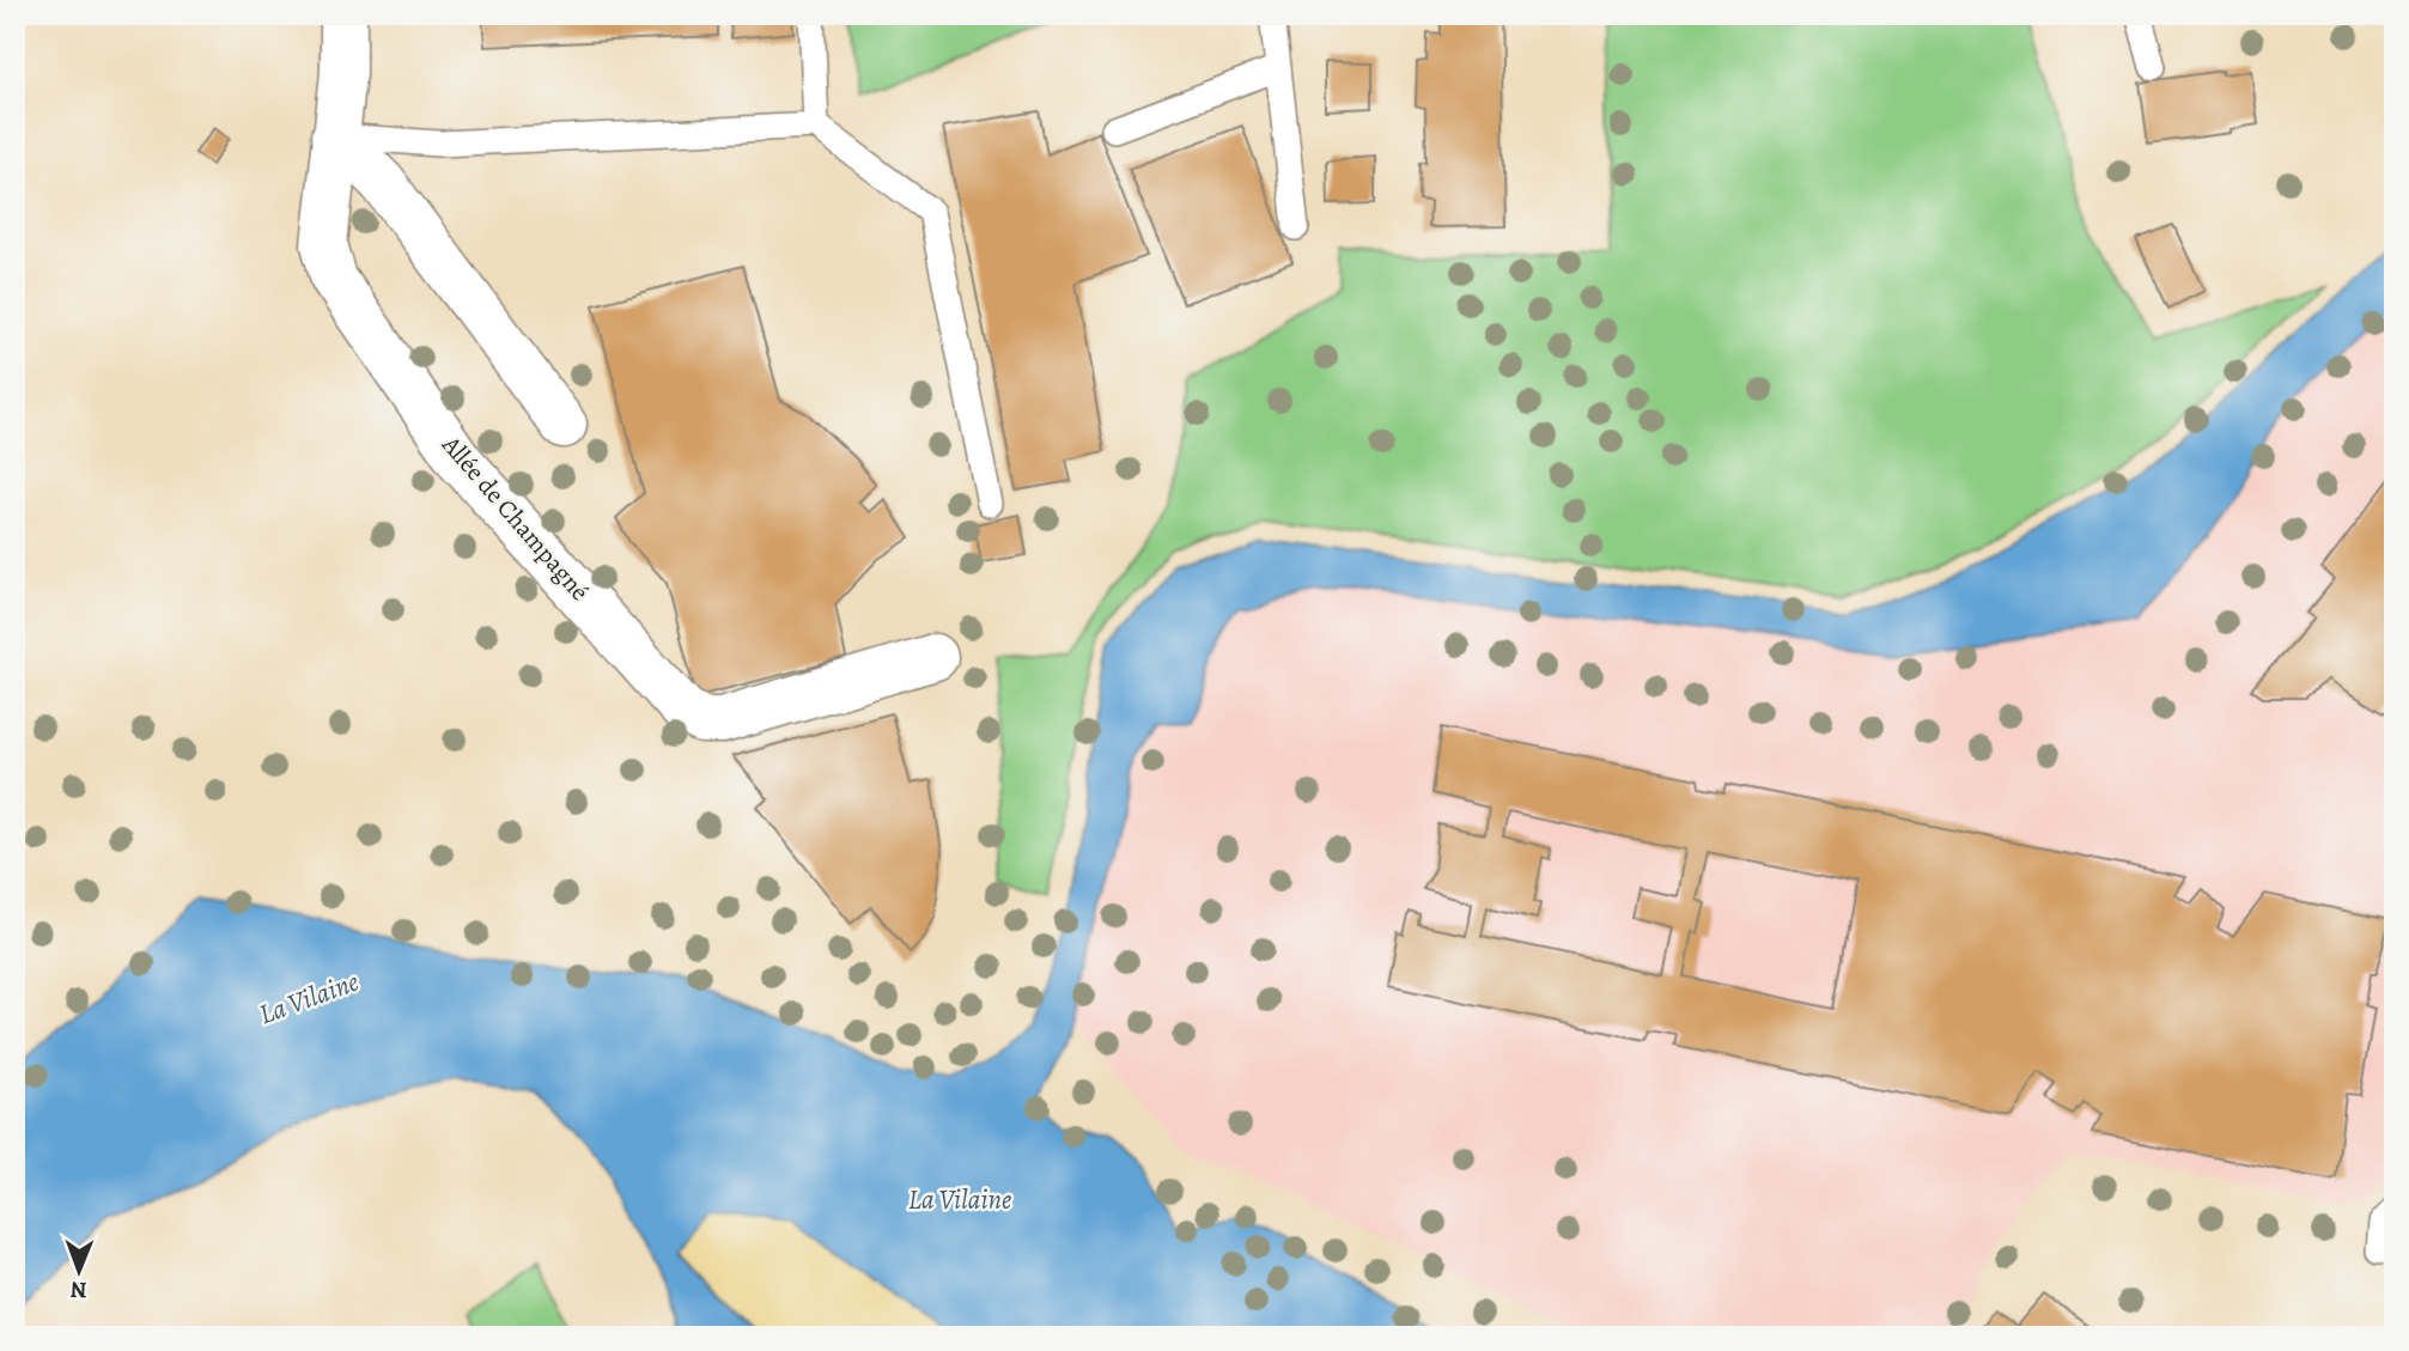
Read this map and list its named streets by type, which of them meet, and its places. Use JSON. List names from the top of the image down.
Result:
{
  "streets": {
    "street": ["Allée de Champagné"]
  },
  "water": ["La Vilaine"],
  "north": "bottom"
}
